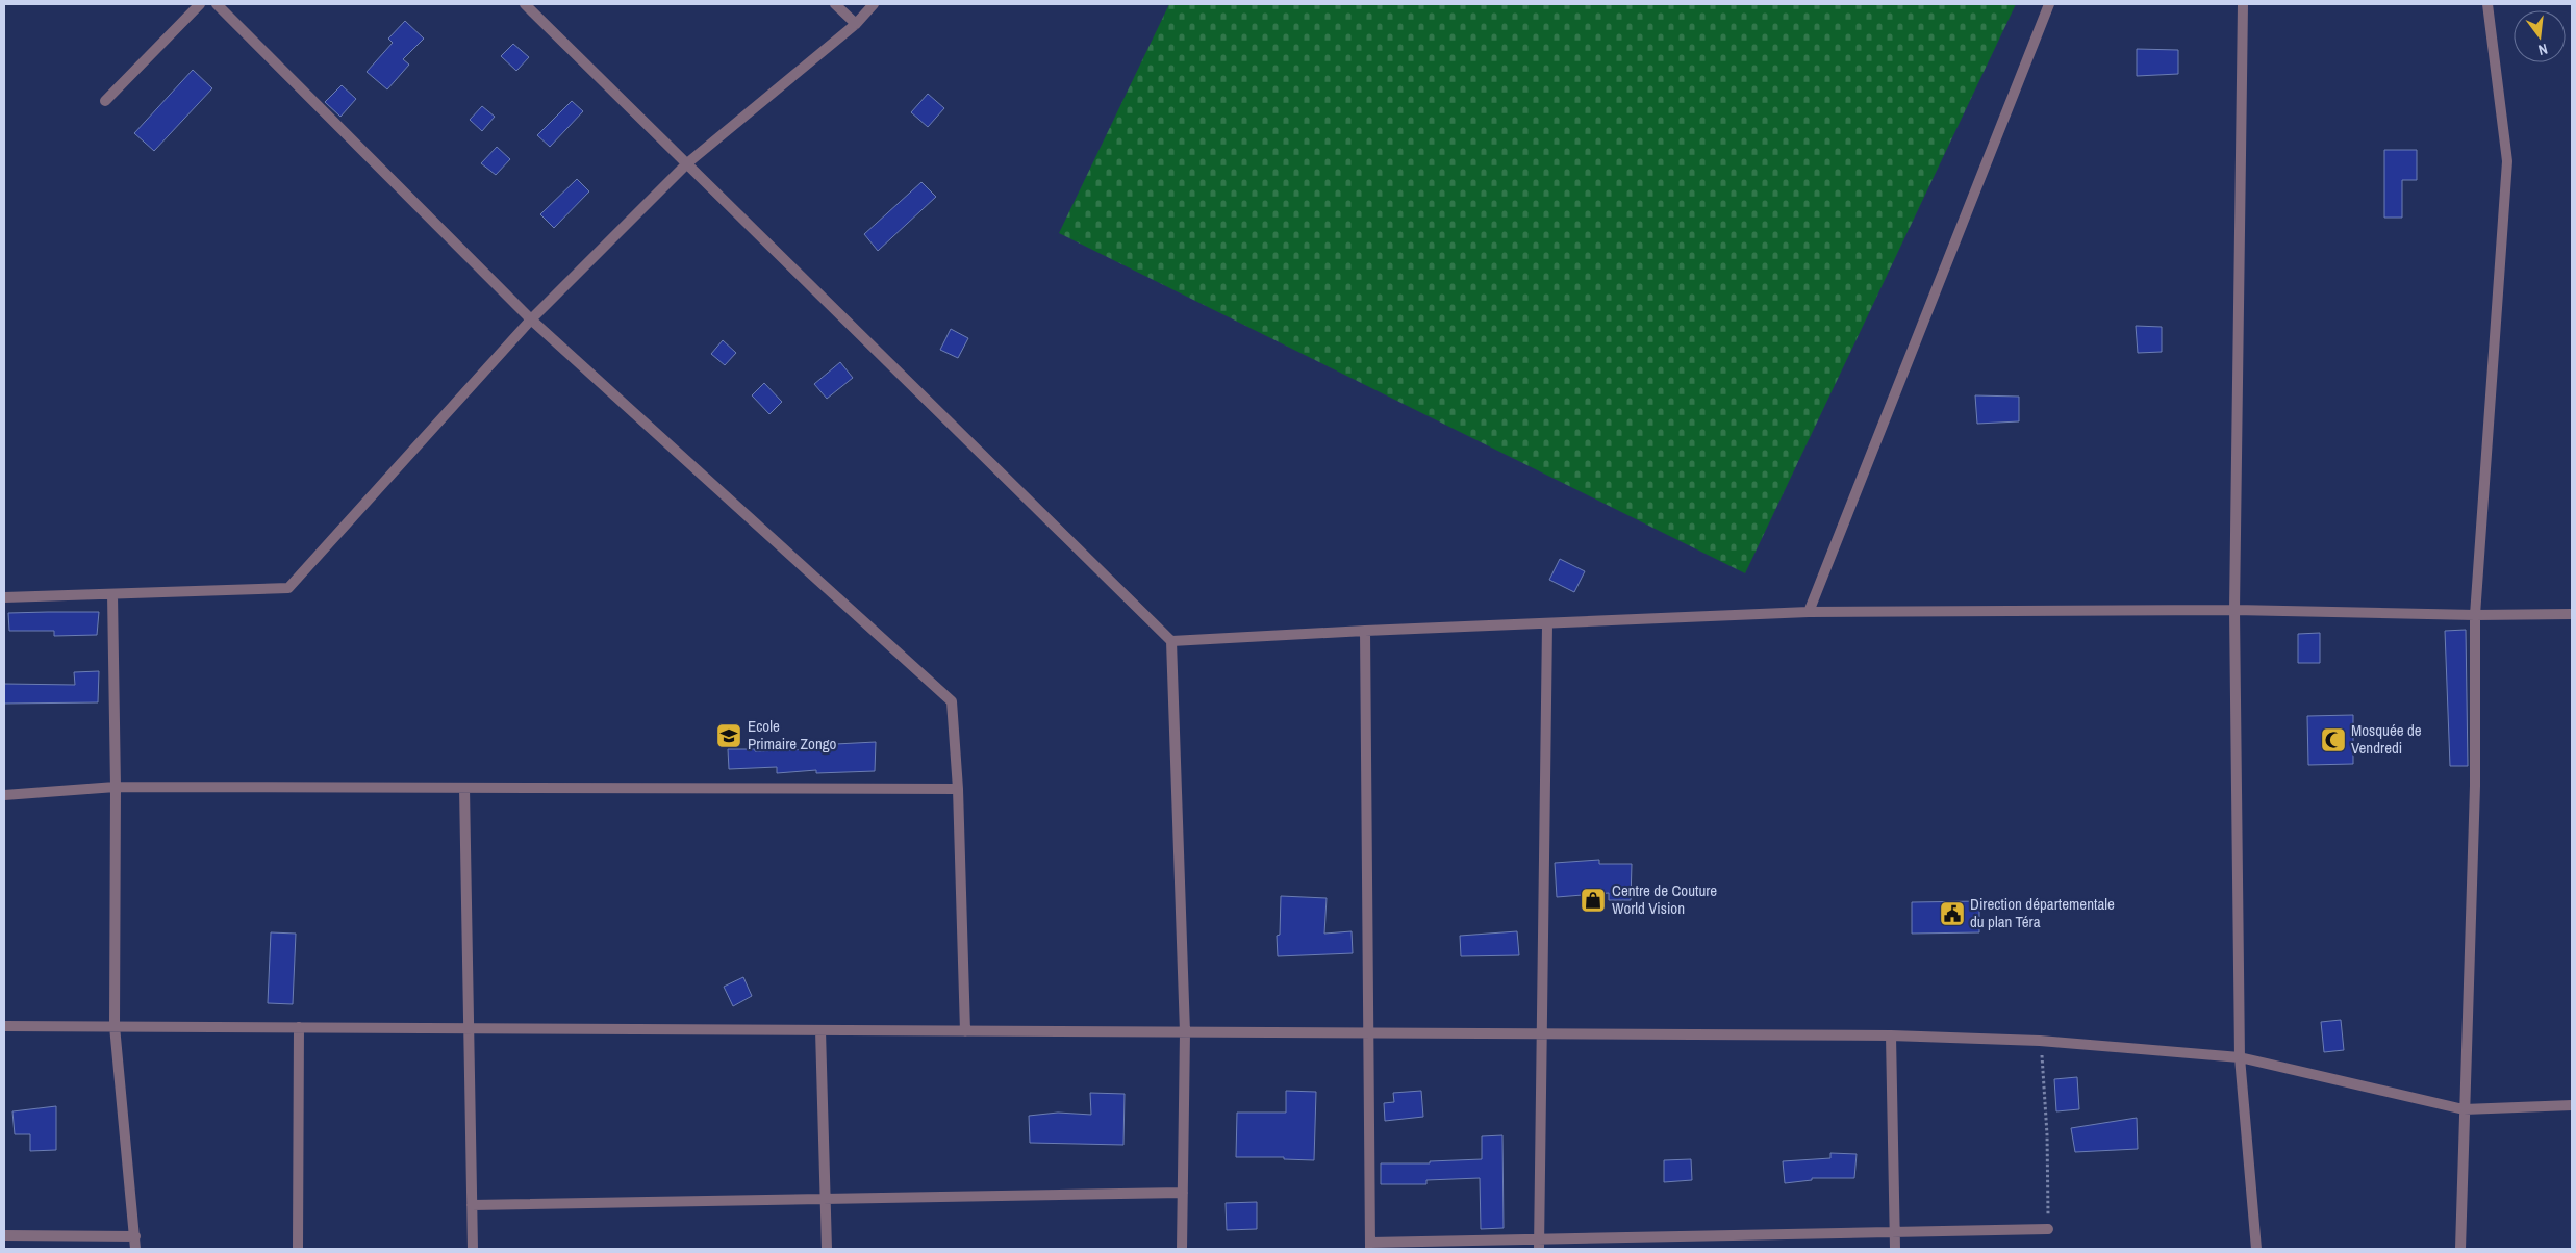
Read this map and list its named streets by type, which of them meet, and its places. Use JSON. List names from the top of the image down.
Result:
{
  "places": {
    "school or university": ["Ecole Primaire Zongo"],
    "mosque": ["Mosquée de Vendredi"],
    "shop": ["Centre de Couture World Vision"],
    "public building": ["Direction départementale du plan Téra"]
  },
  "north": "bottom"
}
